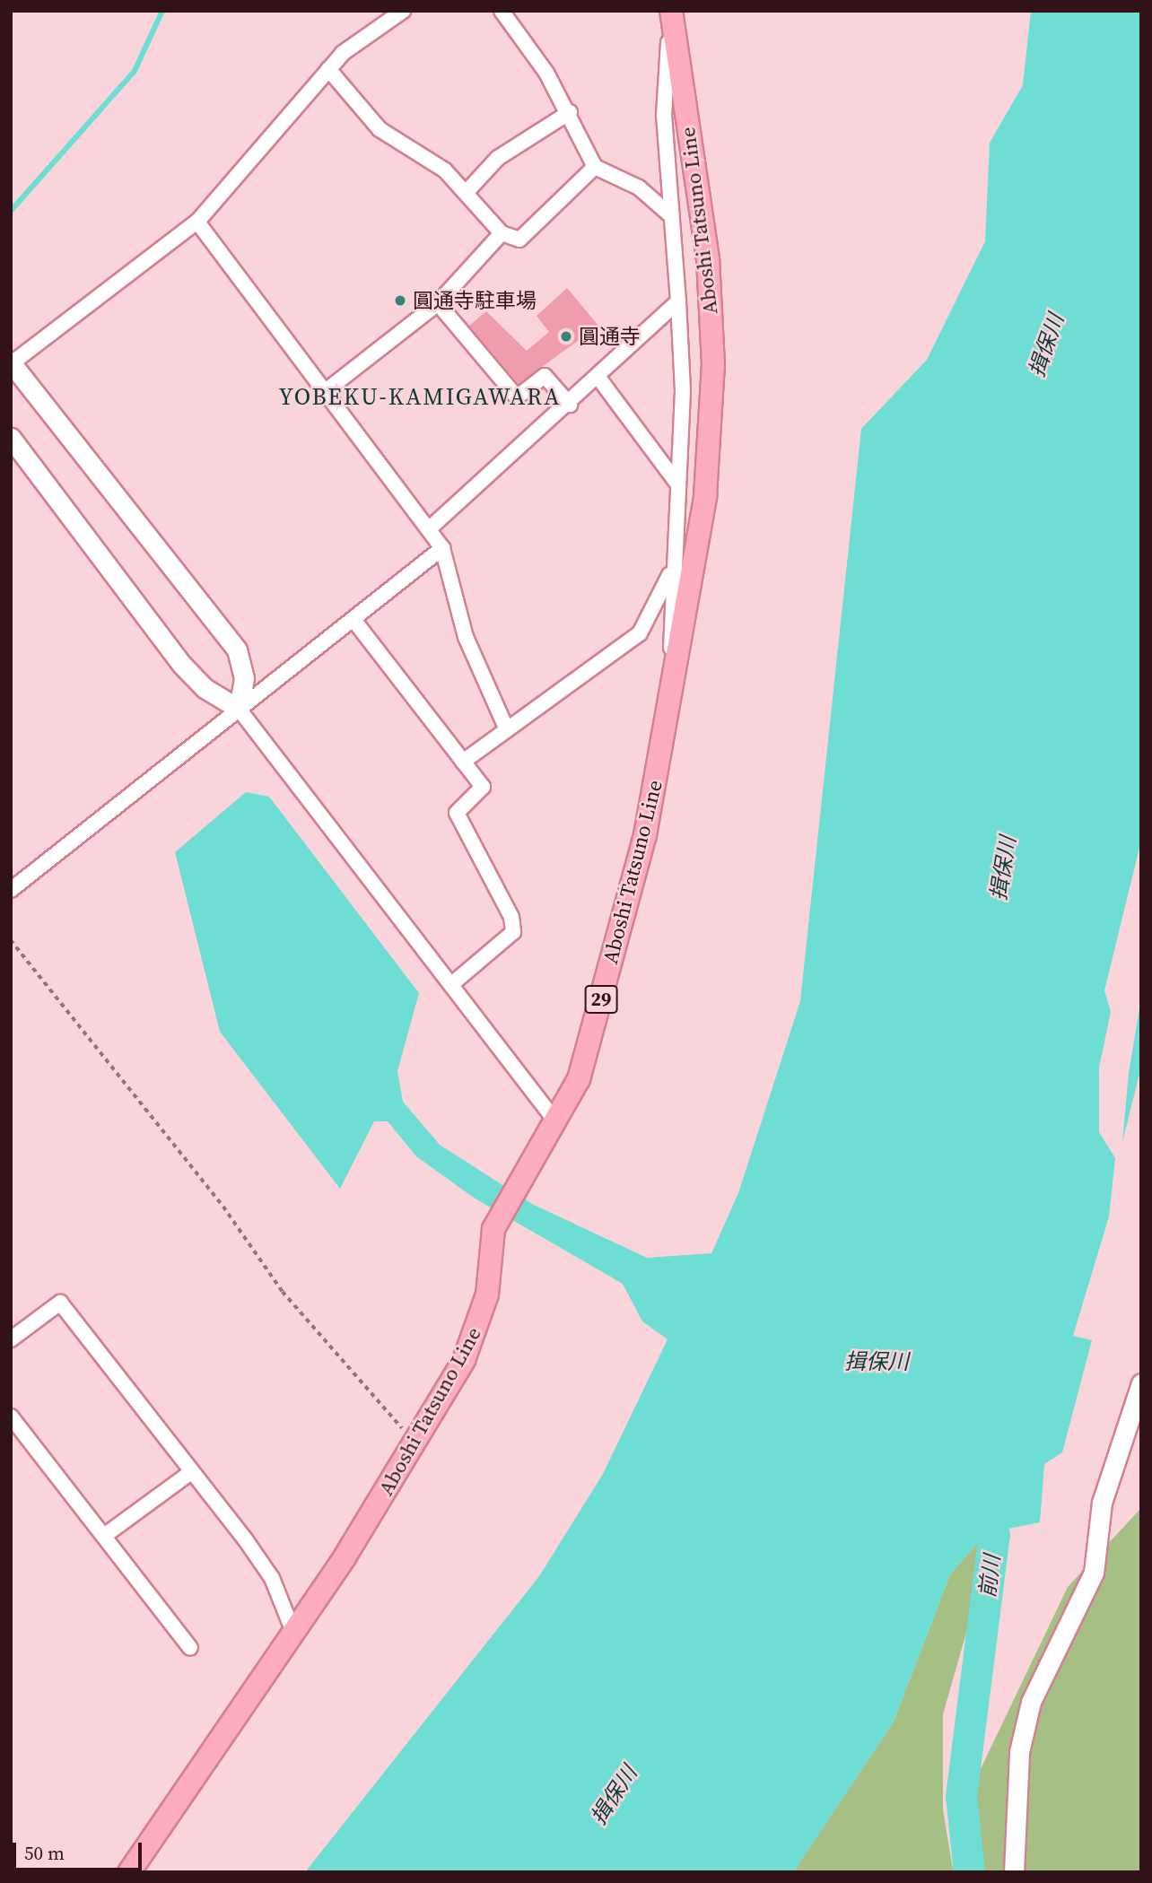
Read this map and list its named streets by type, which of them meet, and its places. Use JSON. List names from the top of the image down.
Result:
{
  "streets": {
    "main road": ["Aboshi Tatsuno Line", "29"]
  },
  "districts": ["YOBEKU-KAMIGAWARA"],
  "water": ["揖保川", "前川"],
  "places": ["圓通寺駐車場", "圓通寺"],
  "scale_bar": "50 m"
}
